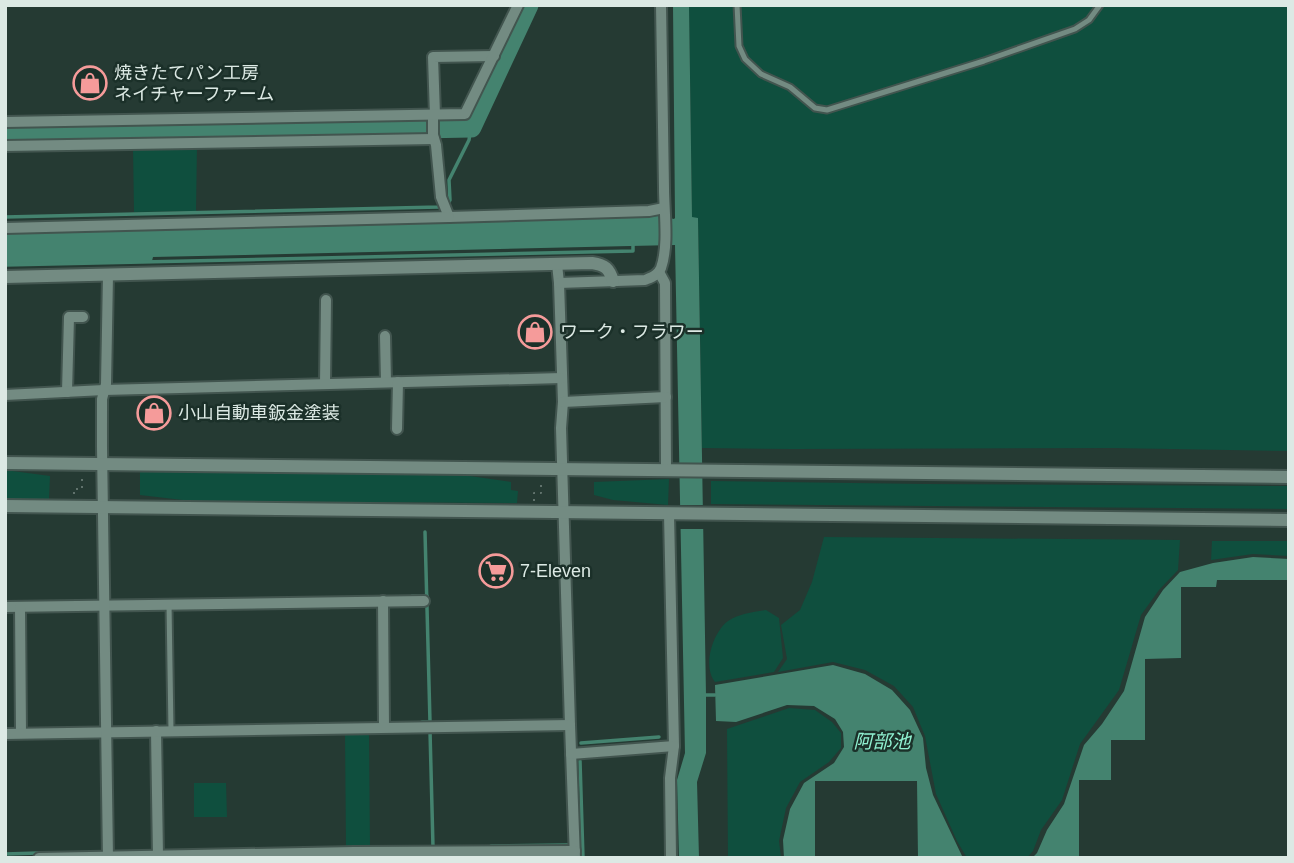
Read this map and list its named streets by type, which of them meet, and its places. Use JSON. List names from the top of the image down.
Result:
{
  "water": ["阿部池"],
  "places": {
    "shop": ["焼きたてパン工房 ネイチャーファーム", "ワーク・フラワー", "小山自動車鈑金塗装"],
    "supermarket": ["7-Eleven"]
  }
}
